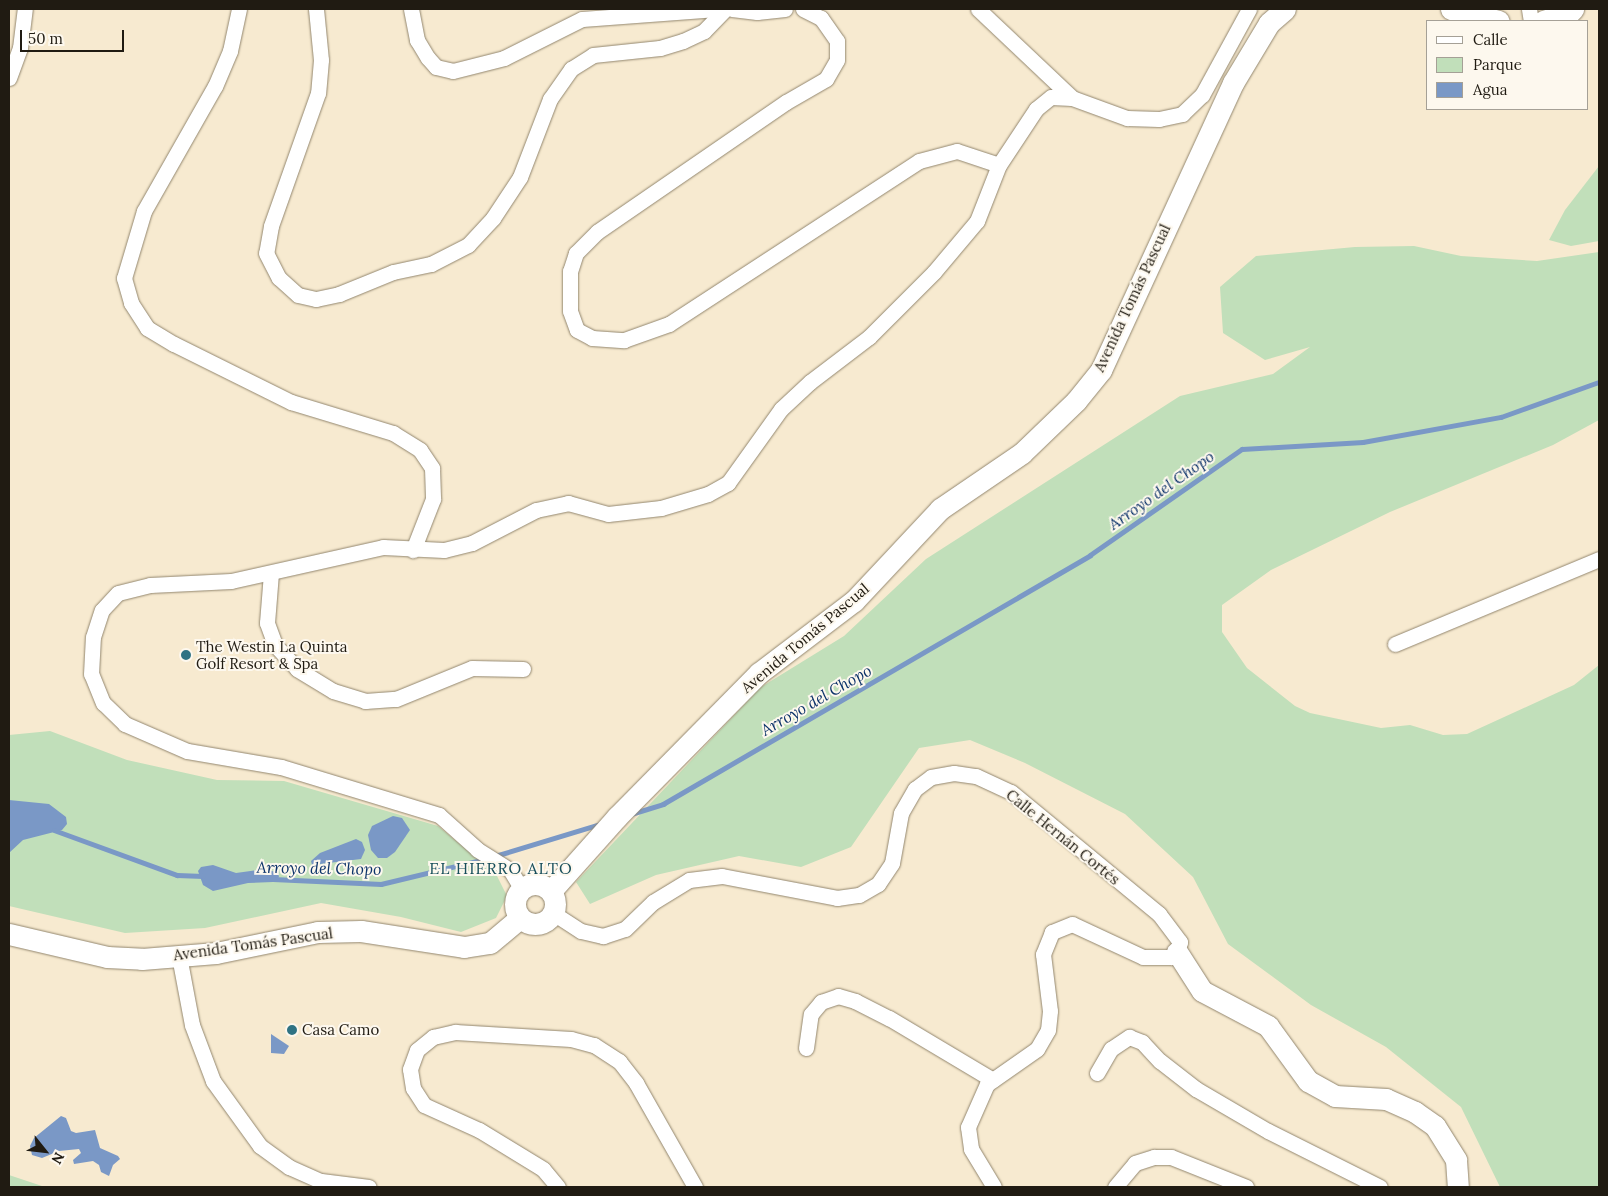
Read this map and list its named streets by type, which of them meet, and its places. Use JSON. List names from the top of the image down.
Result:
{
  "streets": {
    "street": ["Avenida Tomás Pascual", "Calle Hernán Cortés"]
  },
  "crossings": [
    ["Avenida Tomás Pascual", "Calle Hernán Cortés"]
  ],
  "districts": ["EL HIERRO ALTO"],
  "water": ["Arroyo del Chopo"],
  "places": ["The Westin La Quinta Golf Resort & Spa", "Casa Camo"],
  "legend": ["Calle", "Parque", "Agua"],
  "scale_bar": "50 m",
  "north": "bottom right"
}
